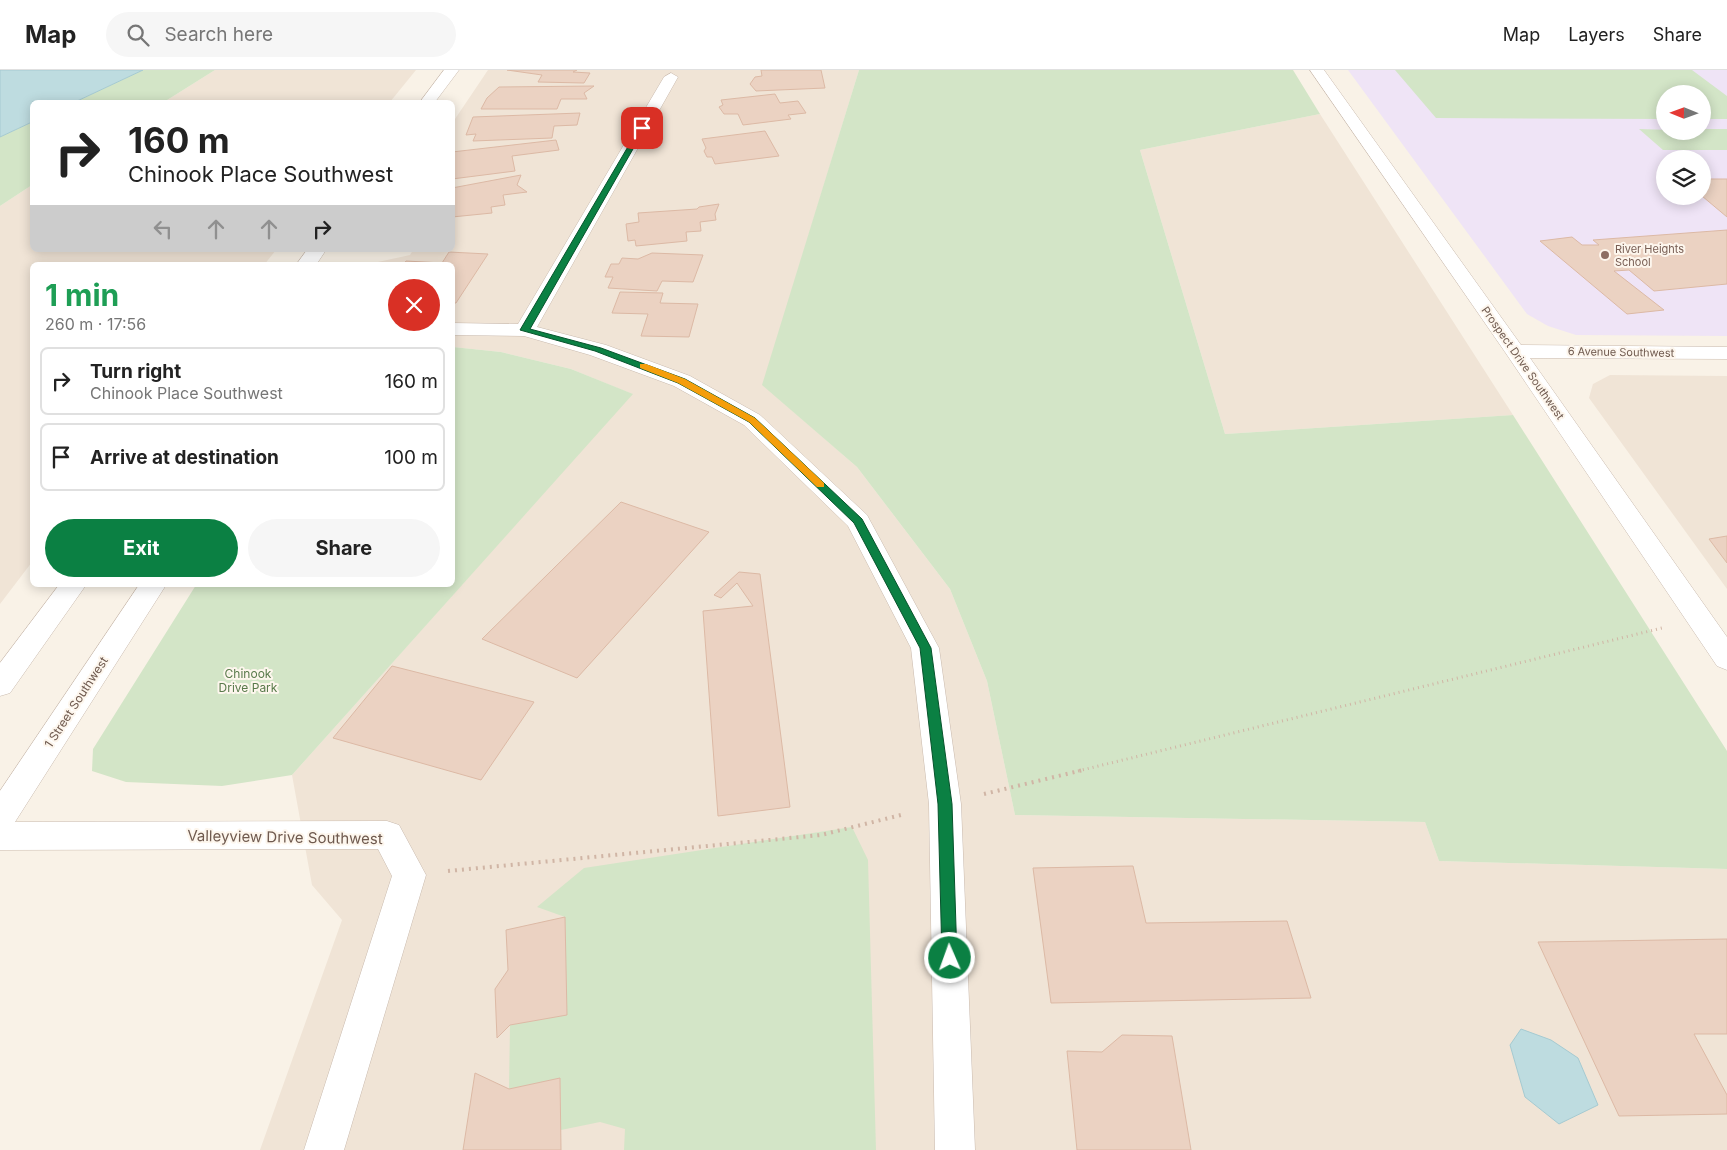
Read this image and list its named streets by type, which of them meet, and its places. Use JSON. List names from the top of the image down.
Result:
{
  "streets": {
    "street": [
      "6 Avenue Southwest",
      "Prospect Drive Southwest",
      "1 Street Southwest",
      "Valleyview Drive Southwest"
    ]
  },
  "crossings": [
    ["6 Avenue Southwest", "Prospect Drive Southwest"]
  ],
  "parks": ["Chinook Drive Park"],
  "places": ["River Heights School"],
  "north": "left",
  "page": {
    "header": "Map",
    "search": "Search here",
    "nav": ["Map", "Layers", "Share"],
    "turn": ["160 m", "Chinook Place Southwest"],
    "heading": ["1 min", "260 m · 17:56"],
    "list": [
      {
        "name": "Turn right",
        "note": "Chinook Place Southwest",
        "value": "160 m"
      },
      {
        "name": "Arrive at destination",
        "value": "100 m"
      }
    ],
    "buttons": ["Exit", "Share"]
  }
}
